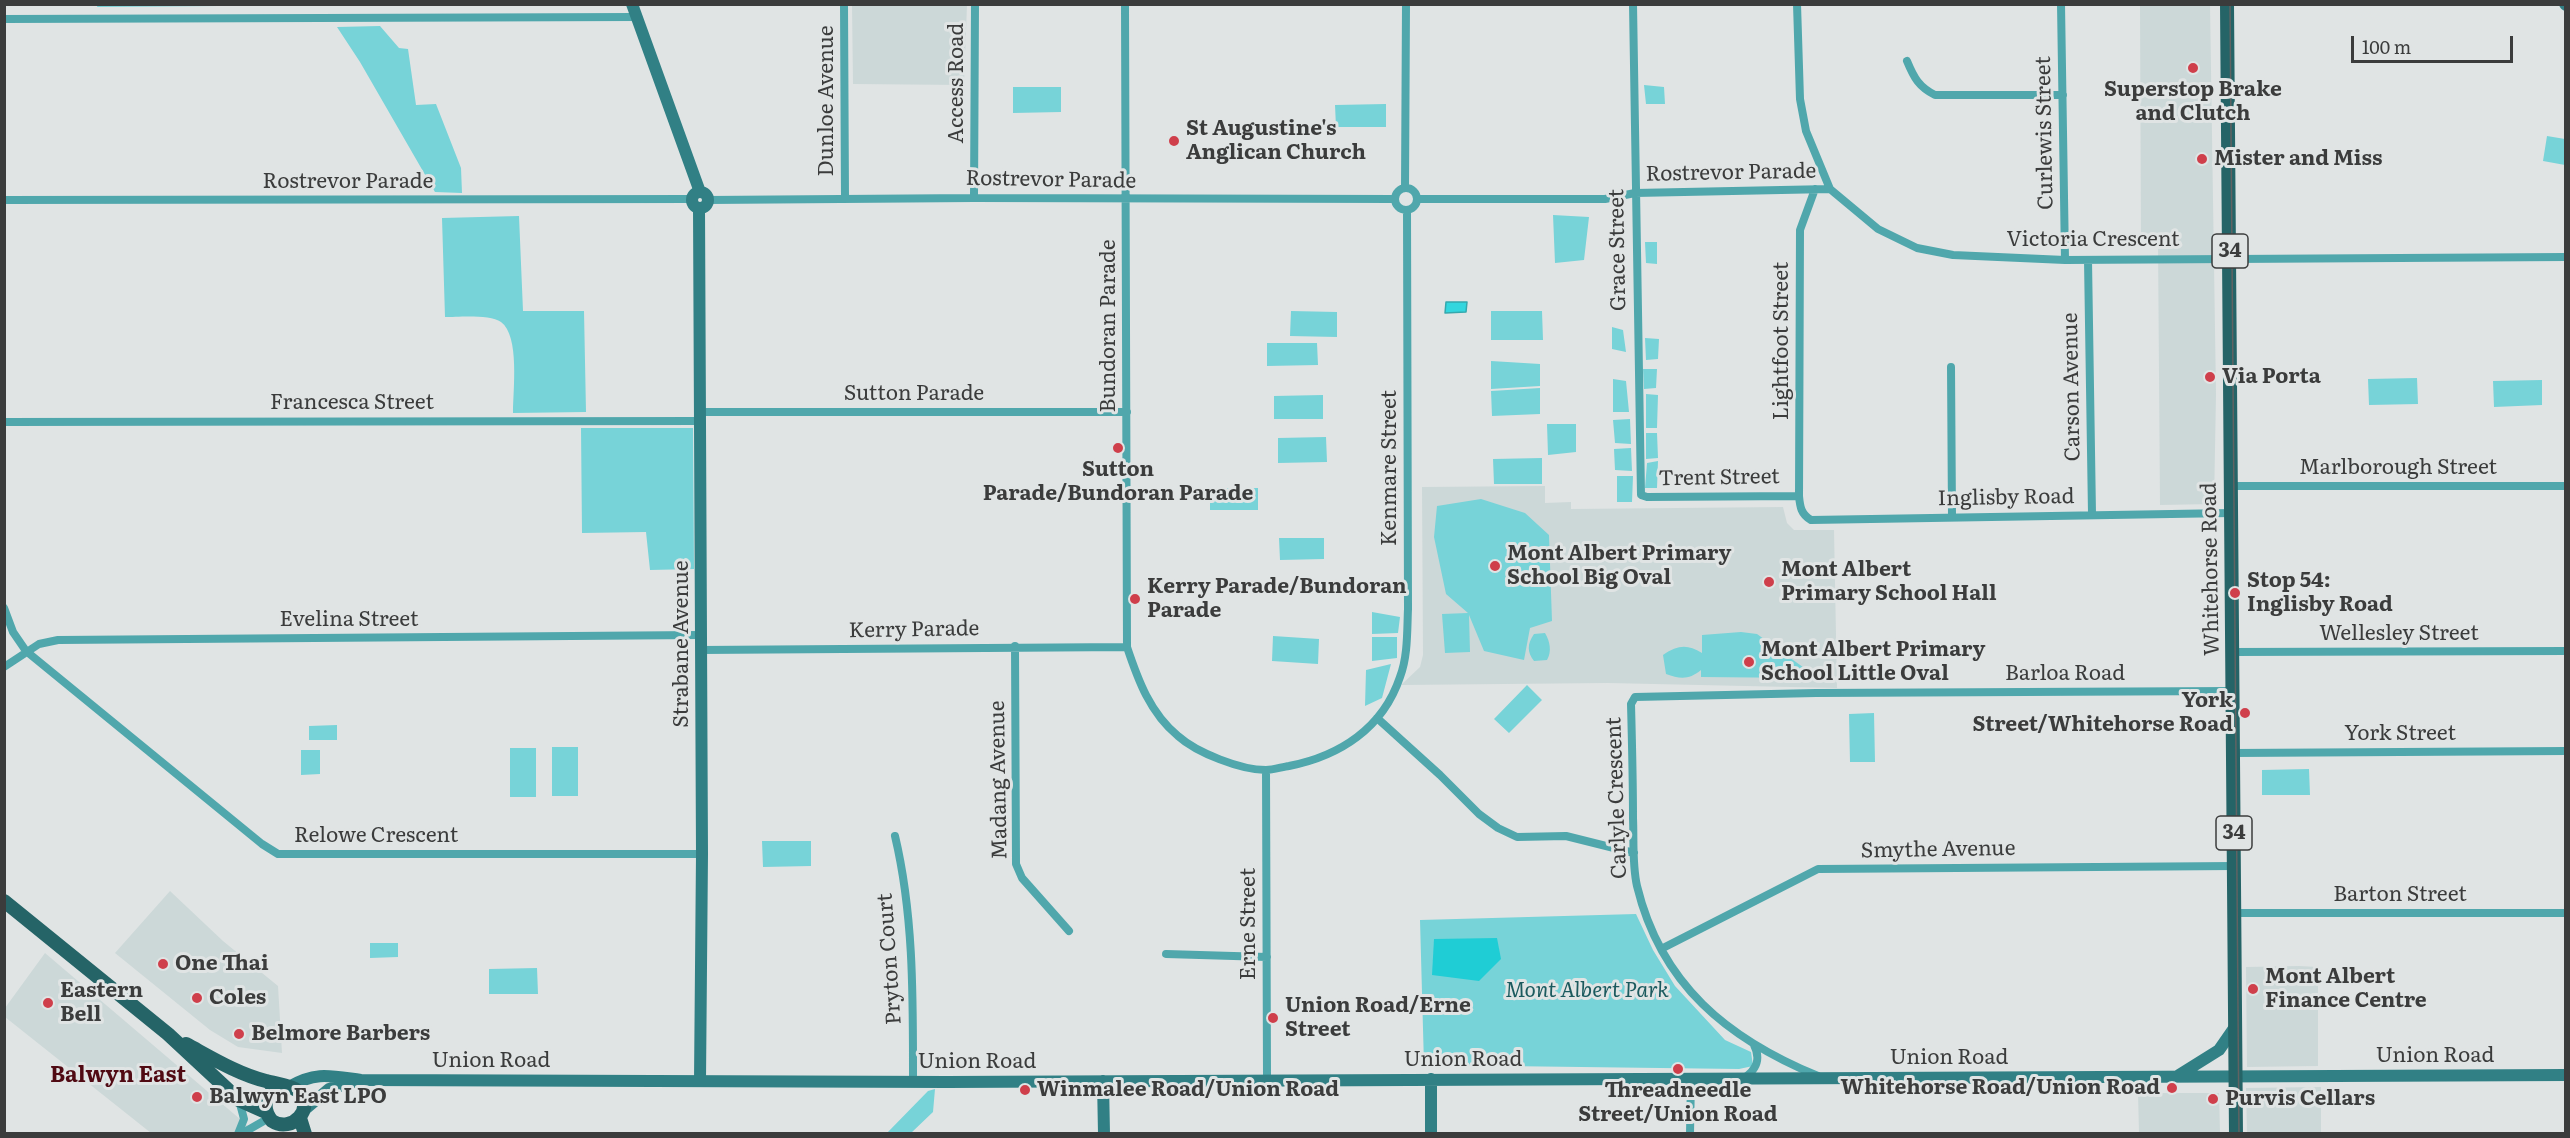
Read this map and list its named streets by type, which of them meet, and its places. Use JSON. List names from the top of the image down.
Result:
{
  "streets": {
    "main road": [
      "34",
      "Whitehorse Road",
      "Strabane Avenue",
      "Union Road"
    ],
    "street": [
      "Access Road",
      "Dunloe Avenue",
      "Curlewis Street",
      "Rostrevor Parade",
      "Victoria Crescent",
      "Grace Street",
      "Bundoran Parade",
      "Lightfoot Street",
      "Carson Avenue",
      "Sutton Parade",
      "Francesca Street",
      "Kenmare Street",
      "Marlborough Street",
      "Trent Street",
      "Inglisby Road",
      "Evelina Street",
      "Kerry Parade",
      "Wellesley Street",
      "Barloa Road",
      "York Street",
      "Madang Avenue",
      "Carlyle Crescent",
      "Relowe Crescent",
      "Smythe Avenue",
      "Barton Street",
      "Erne Street",
      "Pryton Court"
    ]
  },
  "crossings": [
    ["Access Road", "Rostrevor Parade"],
    ["Dunloe Avenue", "Rostrevor Parade"],
    ["Curlewis Street", "Victoria Crescent"],
    ["Rostrevor Parade", "Victoria Crescent"],
    ["Rostrevor Parade", "Grace Street"],
    ["Rostrevor Parade", "Bundoran Parade"],
    ["Rostrevor Parade", "Lightfoot Street"],
    ["Rostrevor Parade", "Kenmare Street"],
    ["Rostrevor Parade", "Strabane Avenue"],
    ["Victoria Crescent", "Carson Avenue"],
    ["Victoria Crescent", "Whitehorse Road"],
    ["Grace Street", "Trent Street"],
    ["Bundoran Parade", "Sutton Parade"],
    ["Bundoran Parade", "Kerry Parade"],
    ["Bundoran Parade", "Erne Street"],
    ["Lightfoot Street", "Trent Street"],
    ["Lightfoot Street", "Inglisby Road"],
    ["Carson Avenue", "Inglisby Road"],
    ["Sutton Parade", "Francesca Street"],
    ["Sutton Parade", "Strabane Avenue"],
    ["Francesca Street", "Strabane Avenue"],
    ["Marlborough Street", "Whitehorse Road"],
    ["Trent Street", "Inglisby Road"],
    ["Inglisby Road", "Whitehorse Road"],
    ["Whitehorse Road", "Wellesley Street"],
    ["Whitehorse Road", "Barloa Road"],
    ["Whitehorse Road", "York Street"],
    ["Whitehorse Road", "Smythe Avenue"],
    ["Whitehorse Road", "Barton Street"],
    ["Whitehorse Road", "Union Road"],
    ["Evelina Street", "Strabane Avenue"],
    ["Evelina Street", "Relowe Crescent"],
    ["Kerry Parade", "Strabane Avenue"],
    ["Kerry Parade", "Madang Avenue"],
    ["Strabane Avenue", "Relowe Crescent"],
    ["Strabane Avenue", "Union Road"],
    ["Barloa Road", "Carlyle Crescent"],
    ["Carlyle Crescent", "Smythe Avenue"],
    ["Carlyle Crescent", "Union Road"],
    ["Erne Street", "Union Road"],
    ["Pryton Court", "Union Road"]
  ],
  "districts": ["Balwyn East"],
  "parks": ["Mont Albert Park"],
  "places": [
    "Superstop Brake and Clutch",
    "St Augustine's Anglican Church",
    "Mister and Miss",
    "Via Porta",
    "Sutton Parade/Bundoran Parade",
    "Mont Albert Primary School Big Oval",
    "Mont Albert Primary School Hall",
    "Stop 54: Inglisby Road",
    "Kerry Parade/Bundoran Parade",
    "Mont Albert Primary School Little Oval",
    "York Street/Whitehorse Road",
    "One Thai",
    "Mont Albert Finance Centre",
    "Coles",
    "Eastern Bell",
    "Union Road/Erne Street",
    "Belmore Barbers",
    "Threadneedle Street/Union Road",
    "Whitehorse Road/Union Road",
    "Winmalee Road/Union Road",
    "Balwyn East LPO",
    "Purvis Cellars"
  ],
  "scale_bar": "100 m"
}
